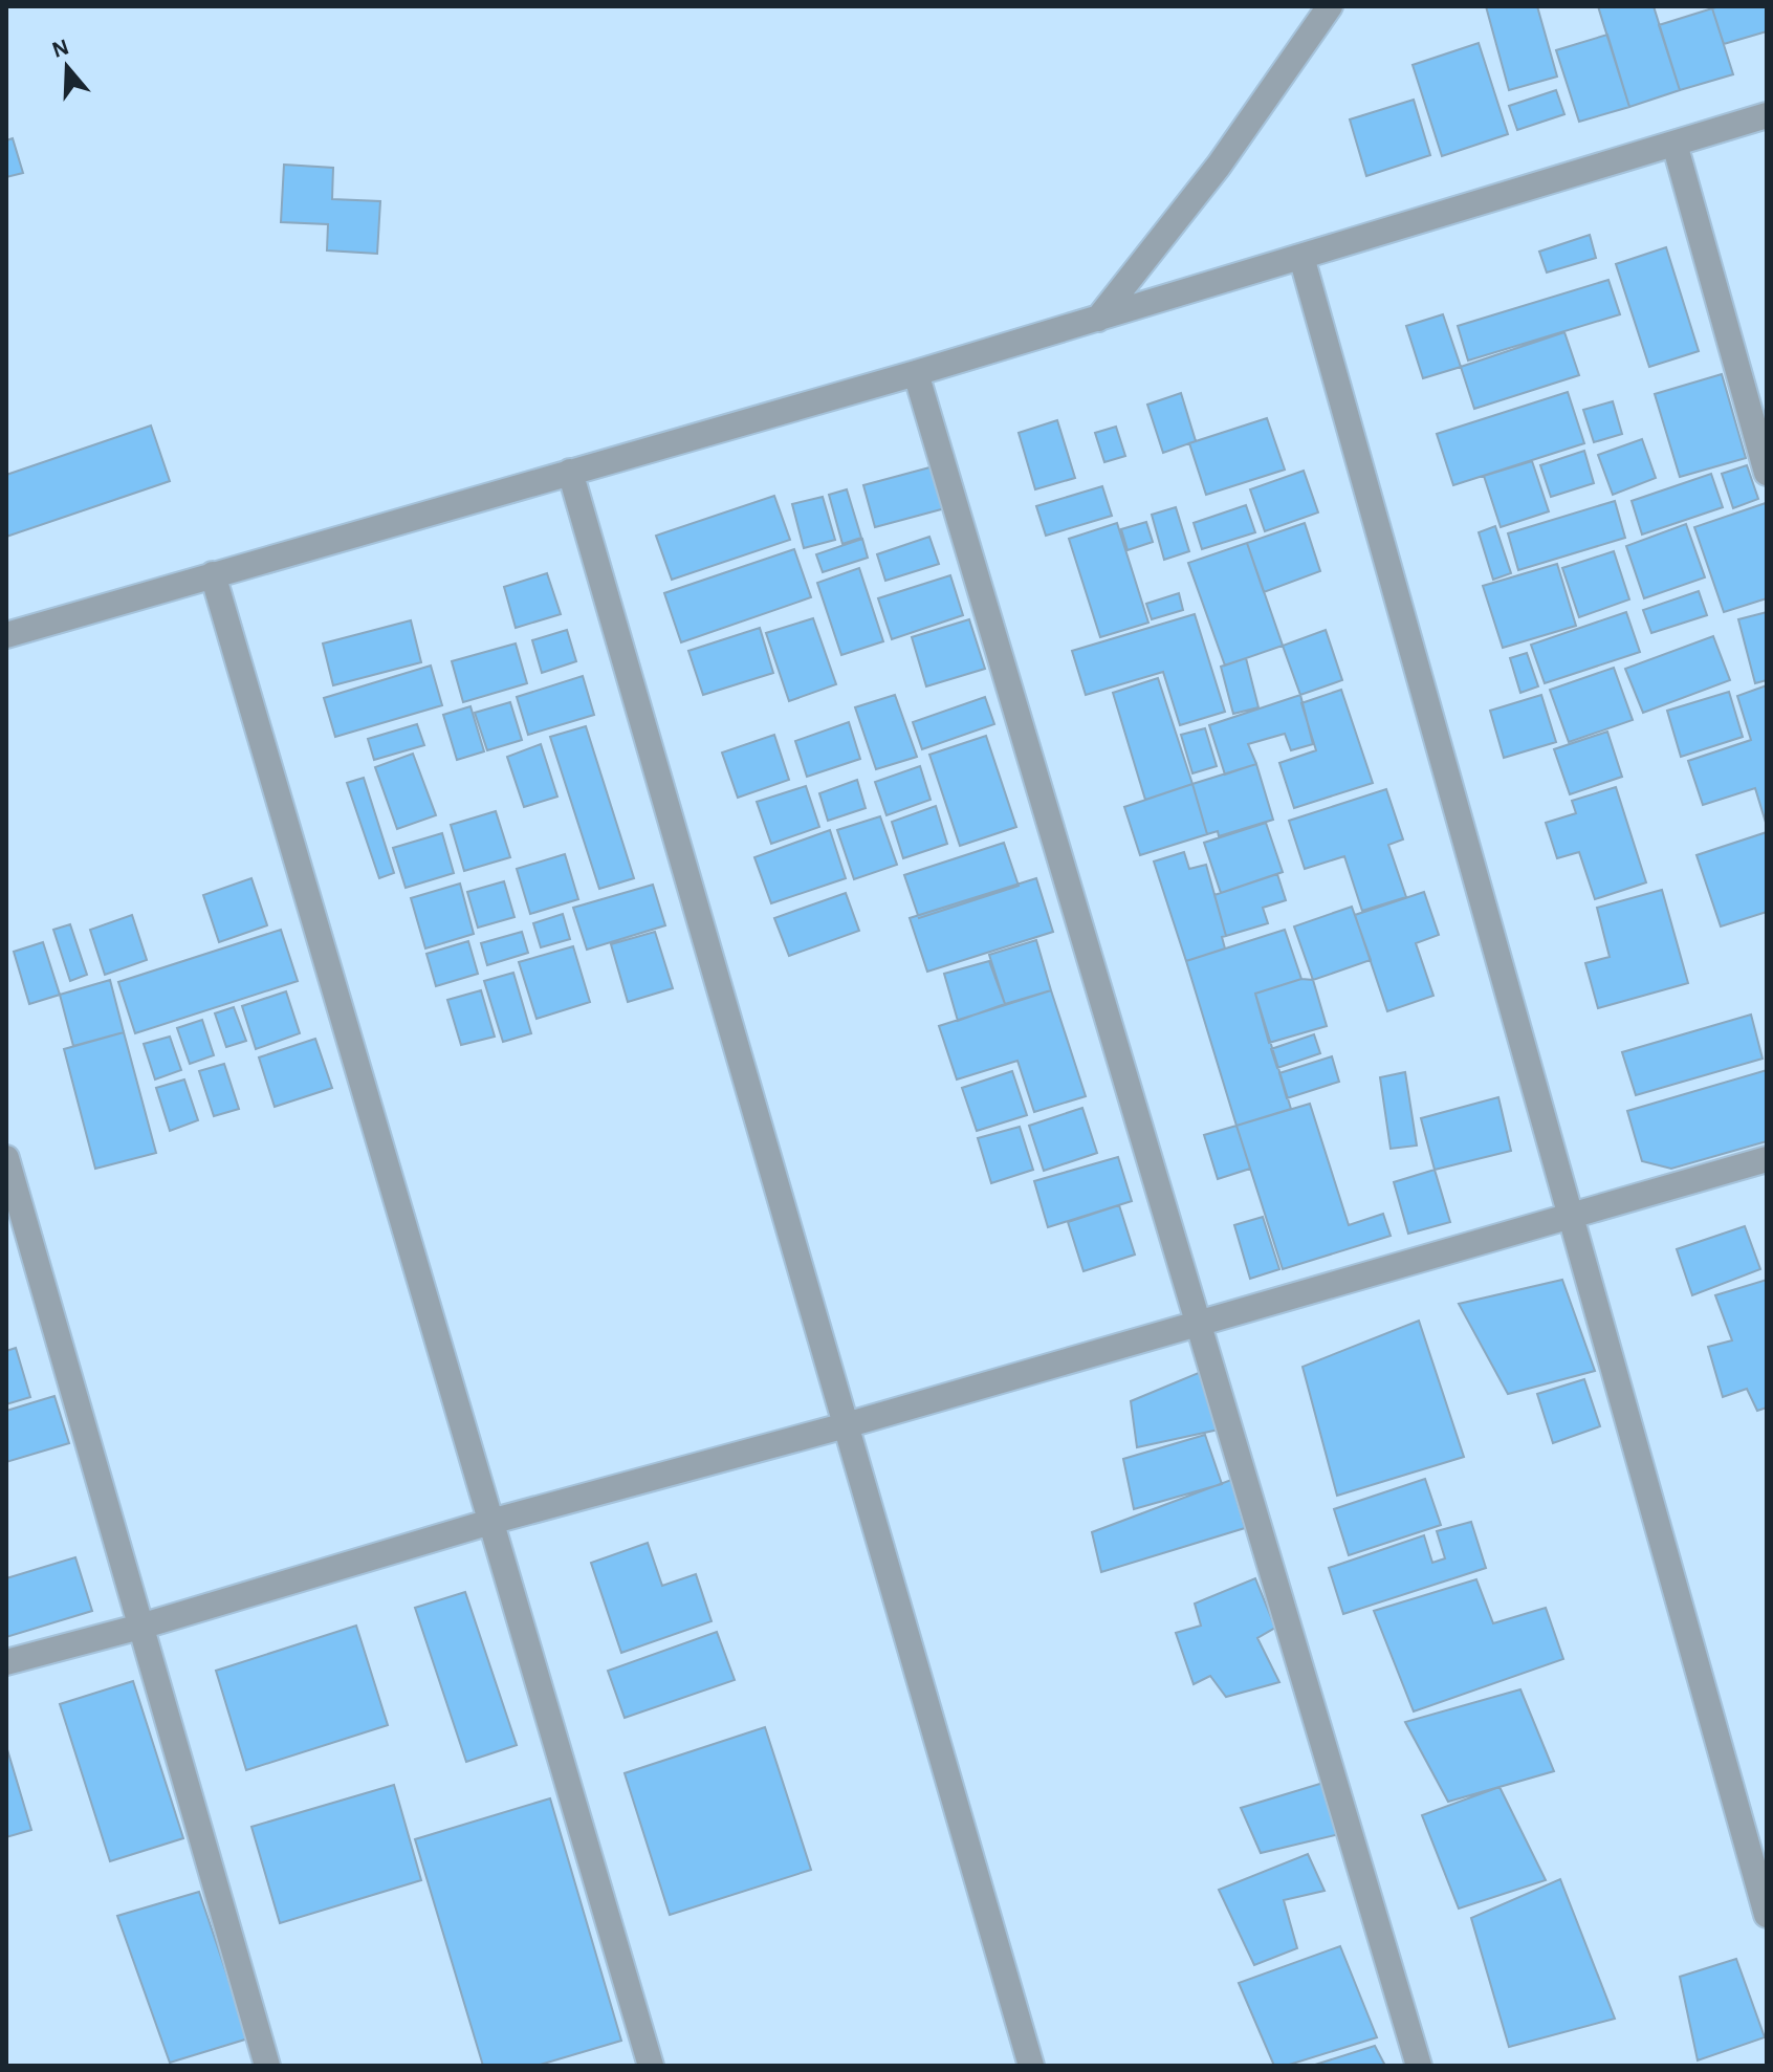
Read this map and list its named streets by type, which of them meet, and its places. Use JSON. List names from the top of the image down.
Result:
{
  "north": "top"
}
